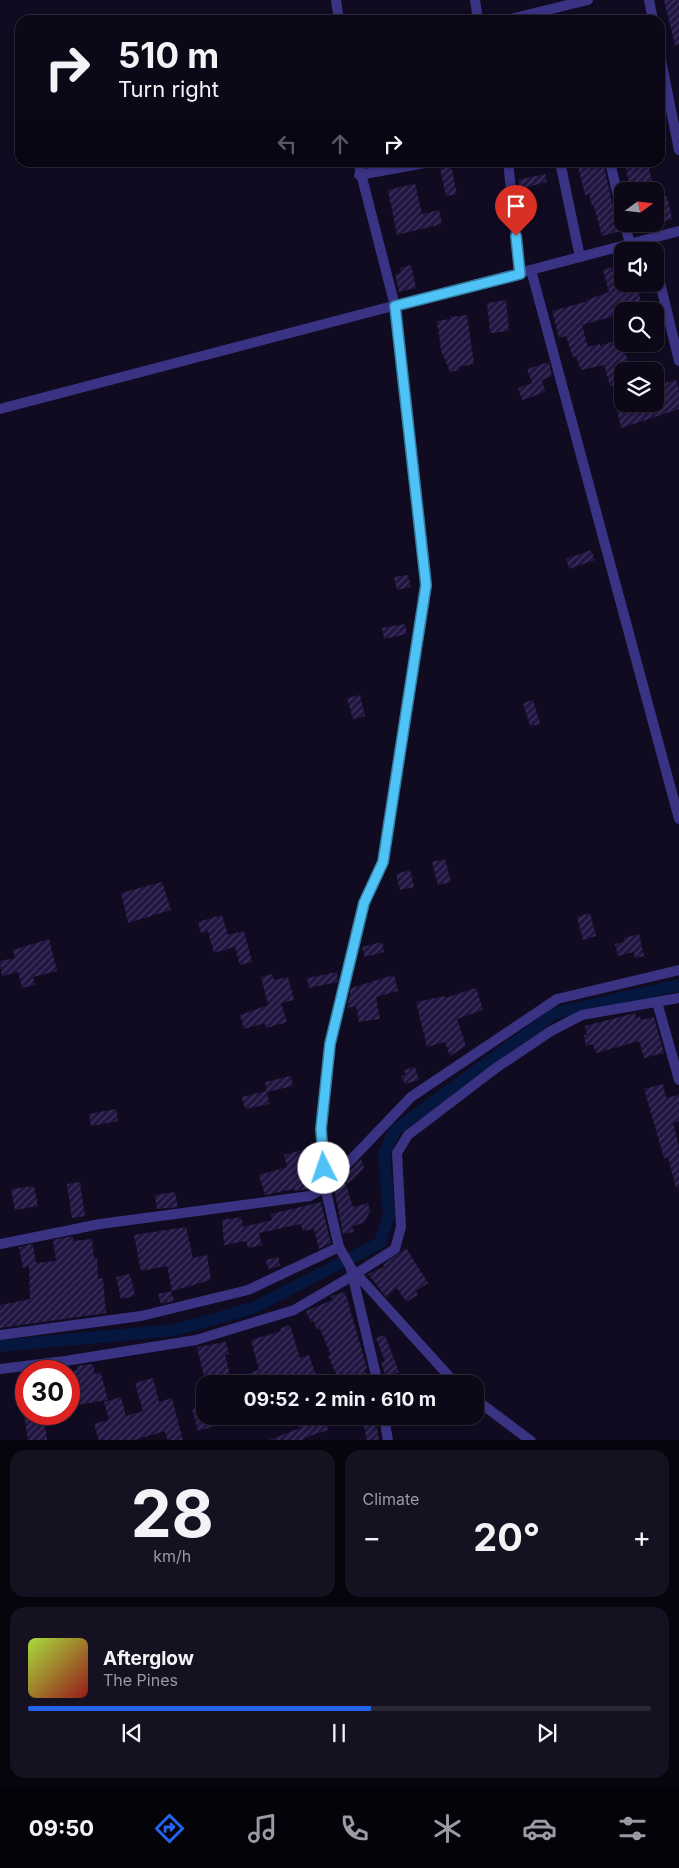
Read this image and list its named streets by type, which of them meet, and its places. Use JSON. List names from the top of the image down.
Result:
{
  "north": "right",
  "page": {
    "turn": ["510 m", "Turn right"],
    "limit": "30",
    "trip": "09:52 · 2 min · 610 m",
    "tile": [
      ["28", "km/h"],
      "Climate"
    ],
    "heat": ["−", "20°", "+"],
    "song": ["Afterglow", "The Pines"],
    "tabs": "09:50"
  }
}
